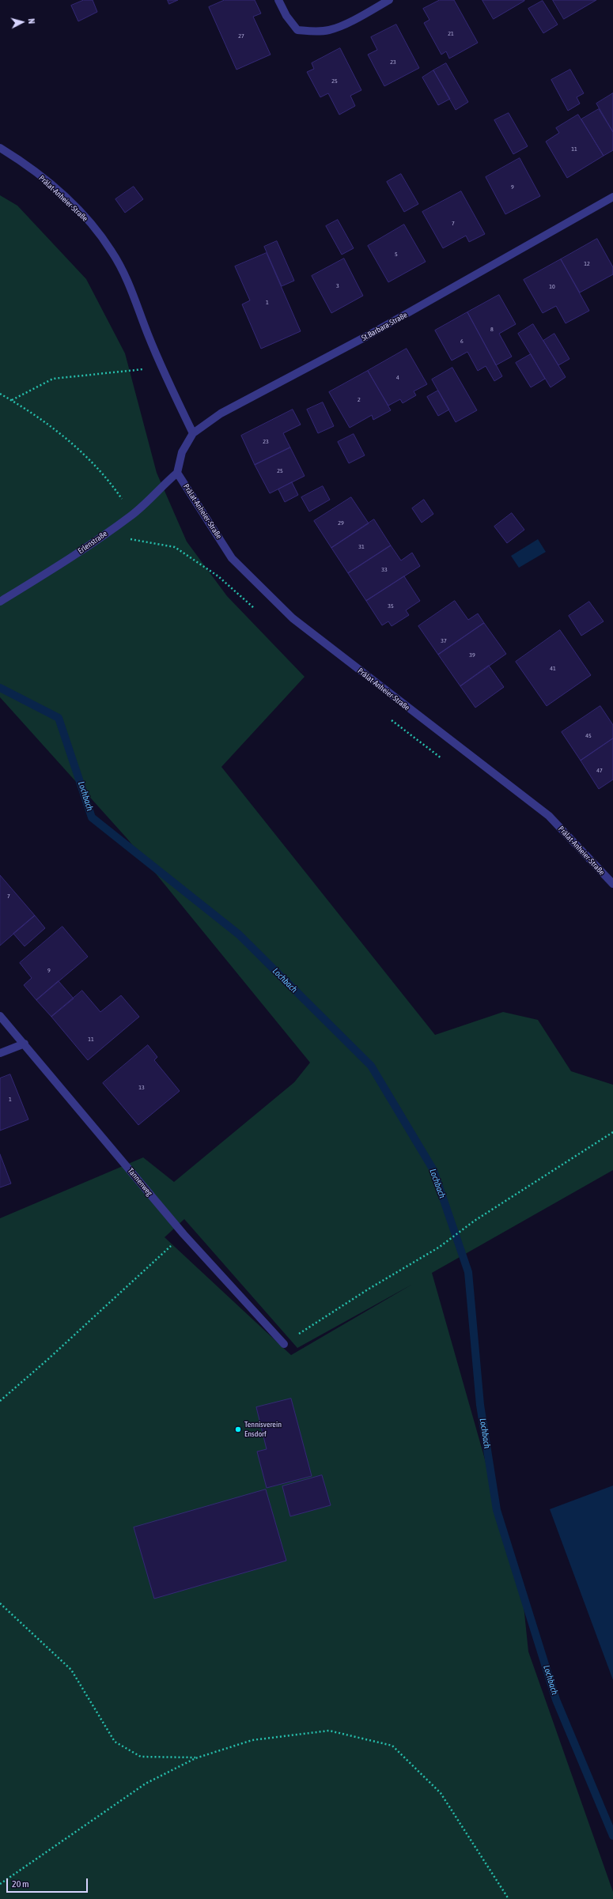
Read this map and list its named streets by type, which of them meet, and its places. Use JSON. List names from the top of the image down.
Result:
{
  "streets": {
    "street": [
      "Prälat-Anheier-Straße",
      "St.Barbara-Straße",
      "Erlenstraße",
      "Tannenweg"
    ]
  },
  "crossings": [
    ["Prälat-Anheier-Straße", "St.Barbara-Straße"],
    ["Prälat-Anheier-Straße", "Erlenstraße"],
    ["St.Barbara-Straße", "Erlenstraße"]
  ],
  "water": ["Lochbach"],
  "places": ["Tennisverein Ensdorf"],
  "house_numbers": [
    "21",
    "27",
    "23",
    "25",
    "11",
    "9",
    "7",
    "5",
    "12",
    "3",
    "10",
    "1",
    "8",
    "6",
    "4",
    "2",
    "23",
    "25",
    "29",
    "31",
    "33",
    "35",
    "37",
    "39",
    "41",
    "45",
    "47",
    "7",
    "9",
    "11",
    "13",
    "1"
  ],
  "scale_bar": "20 m",
  "north": "right"
}
